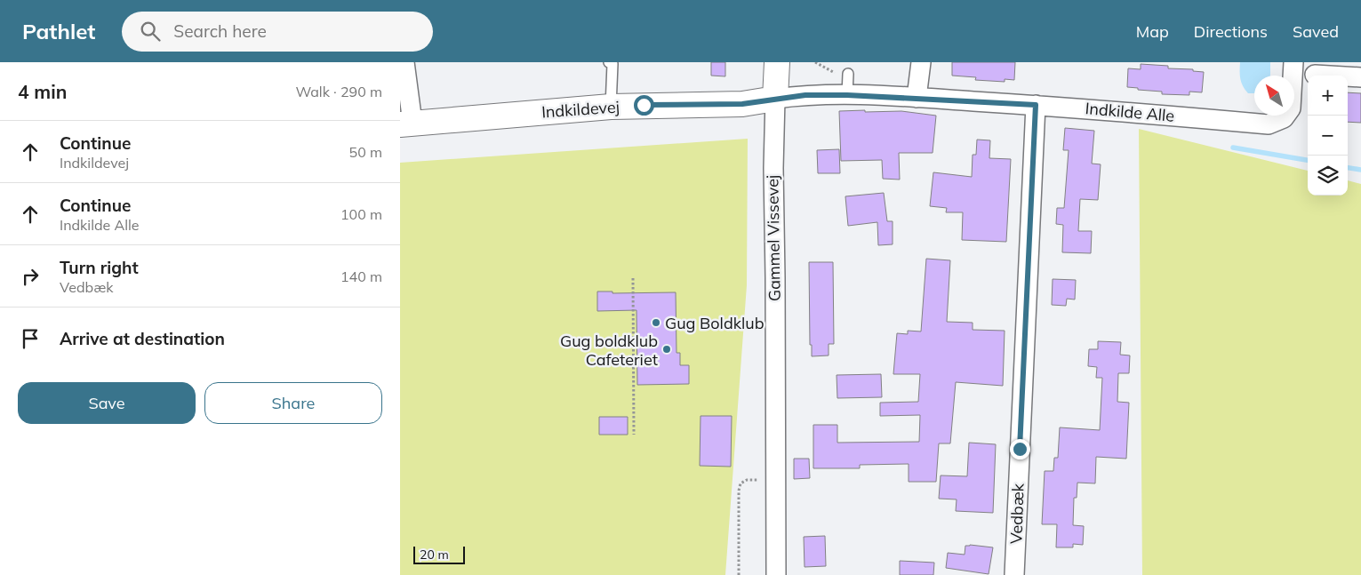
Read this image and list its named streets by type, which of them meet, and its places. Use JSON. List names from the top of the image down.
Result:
{
  "streets": {
    "street": [
      "Indkildevej",
      "Indkilde Alle",
      "Gammel Vissevej",
      "Vedbæk"
    ]
  },
  "crossings": [
    ["Indkildevej", "Indkilde Alle"],
    ["Indkildevej", "Gammel Vissevej"],
    ["Indkilde Alle", "Gammel Vissevej"],
    ["Indkilde Alle", "Vedbæk"]
  ],
  "places": ["Gug Boldklub", "Gug boldklub Cafeteriet"],
  "scale_bar": "20 m",
  "north": "top left",
  "page": {
    "header": "Pathlet",
    "search": "Search here",
    "nav": ["Map", "Directions", "Saved"],
    "heading": ["4 min", "Walk · 290 m"],
    "map_buttons": ["+", "−"],
    "list": [
      ["Continue", "Indkildevej", "50 m"],
      ["Continue", "Indkilde Alle", "100 m"],
      ["Turn right", "Vedbæk", "140 m"],
      "Arrive at destination"
    ],
    "buttons": ["Save", "Share"],
    "scale": "20 m"
  }
}
